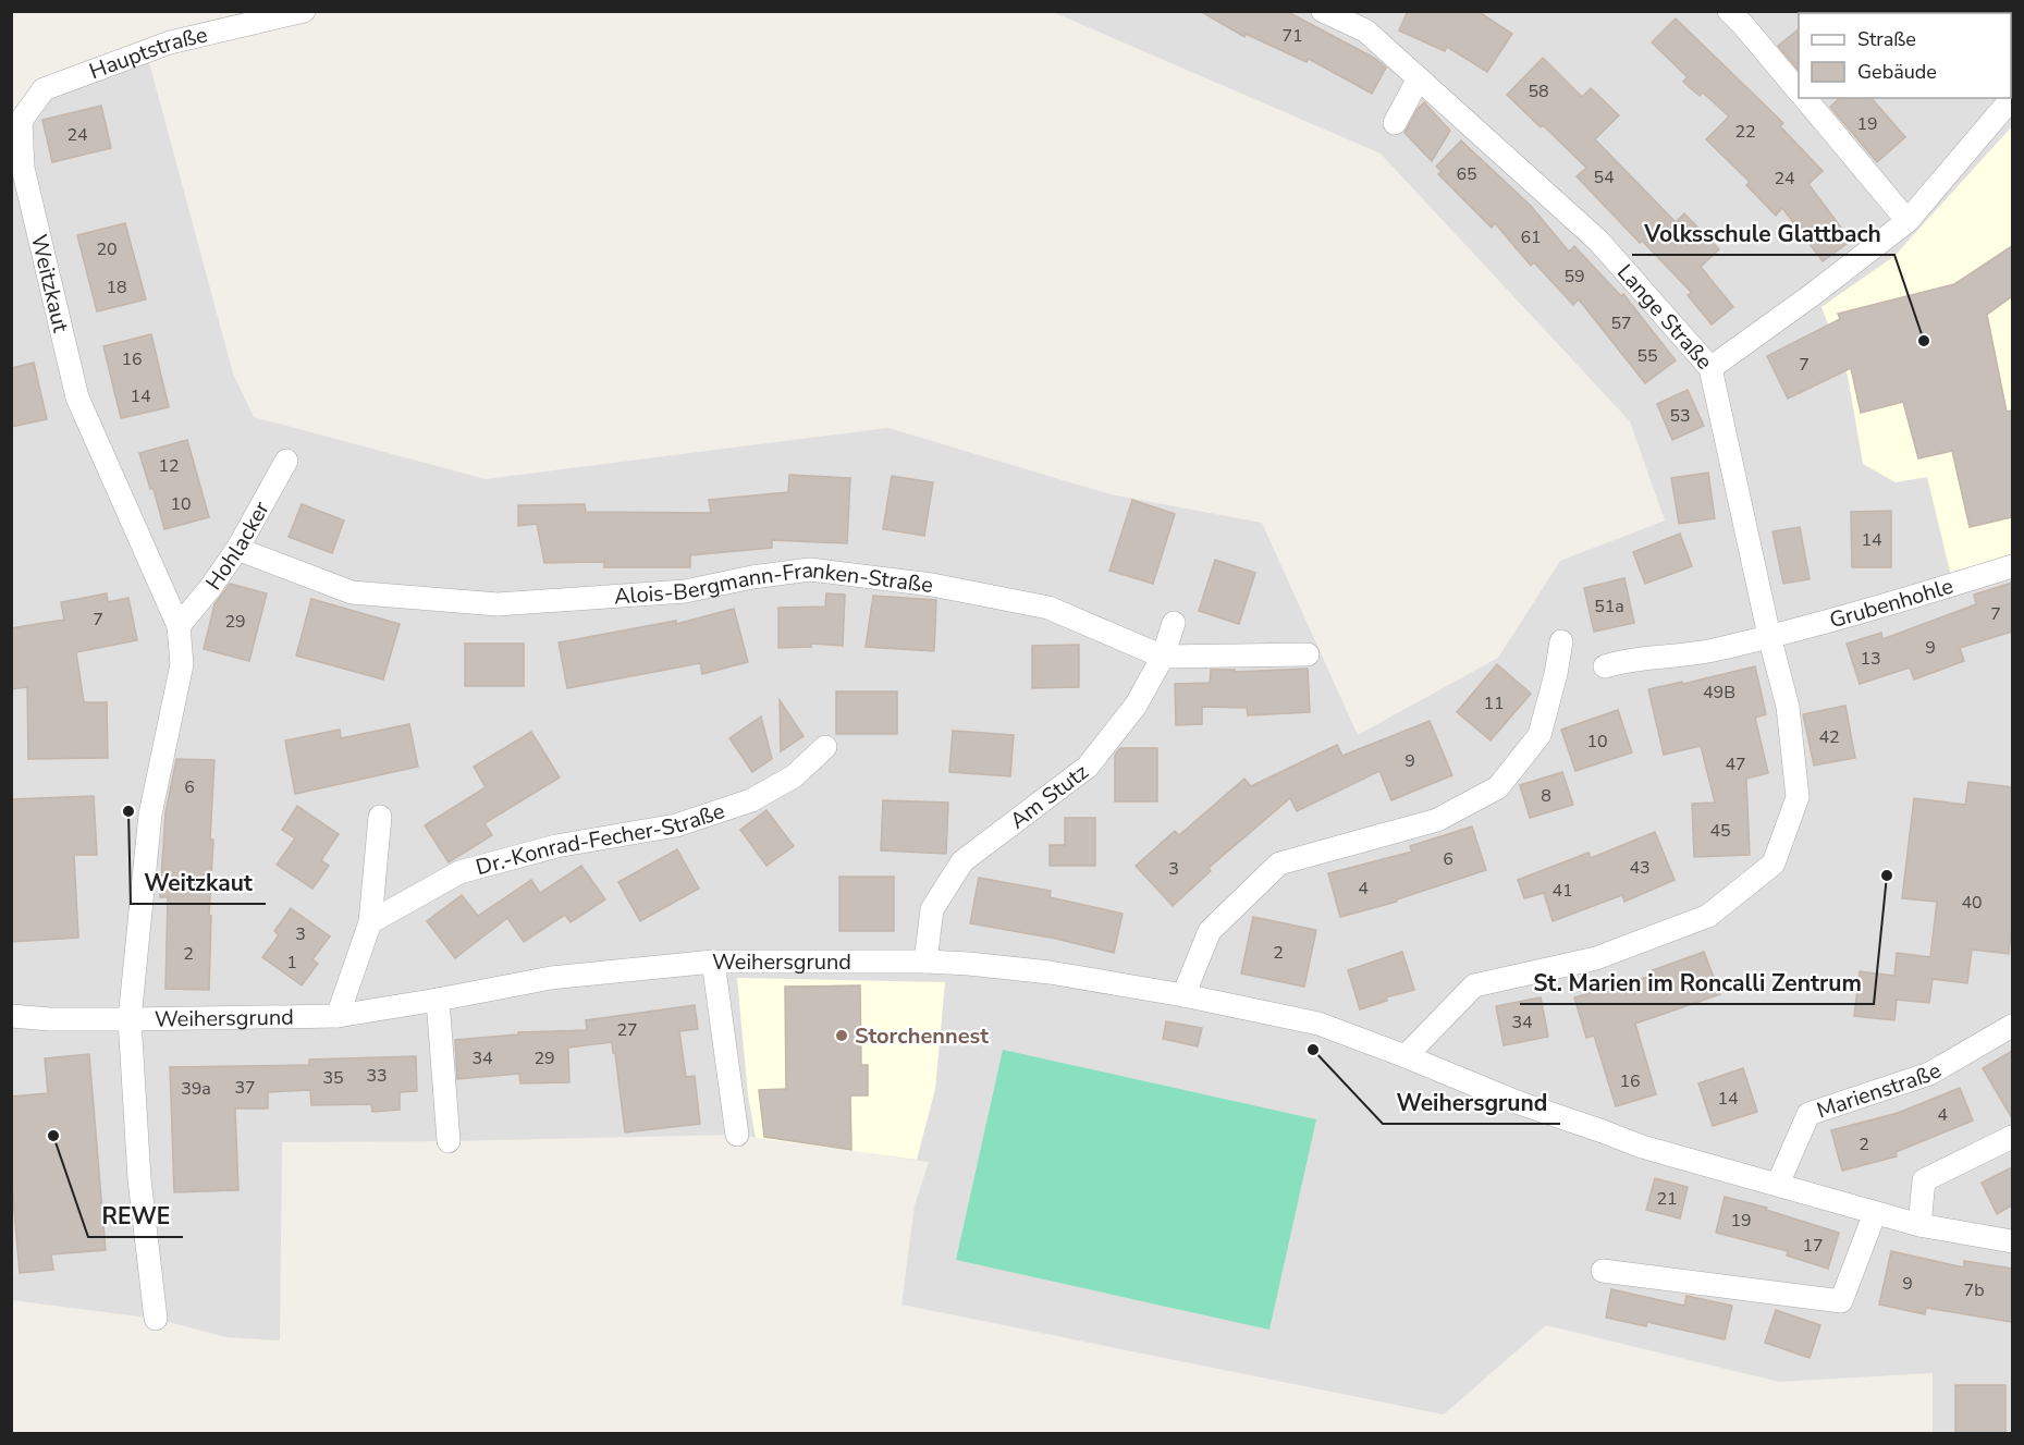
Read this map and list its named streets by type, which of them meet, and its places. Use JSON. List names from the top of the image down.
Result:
{
  "streets": {
    "street": [
      "Hauptstraße",
      "Weitzkaut",
      "Lange Straße",
      "Hohlacker",
      "Alois-Bergmann-Franken-Straße",
      "Grubenhohle",
      "Am Stutz",
      "Dr.-Konrad-Fecher-Straße",
      "Weihersgrund",
      "Marienstraße"
    ]
  },
  "crossings": [
    ["Hauptstraße", "Weitzkaut"],
    ["Weitzkaut", "Hohlacker"],
    ["Weitzkaut", "Weihersgrund"],
    ["Lange Straße", "Grubenhohle"],
    ["Lange Straße", "Weihersgrund"],
    ["Hohlacker", "Alois-Bergmann-Franken-Straße"],
    ["Alois-Bergmann-Franken-Straße", "Am Stutz"],
    ["Am Stutz", "Weihersgrund"],
    ["Weihersgrund", "Marienstraße"]
  ],
  "places": [
    "Volksschule Glattbach",
    "Weitzkaut",
    "St. Marien im Roncalli Zentrum",
    "Storchennest",
    "Weihersgrund",
    "REWE"
  ],
  "house_numbers": [
    "71",
    "58",
    "19",
    "22",
    "24",
    "65",
    "54",
    "24",
    "61",
    "20",
    "59",
    "18",
    "57",
    "55",
    "16",
    "7",
    "14",
    "53",
    "12",
    "10",
    "14",
    "51a",
    "7",
    "7",
    "29",
    "9",
    "13",
    "49B",
    "11",
    "42",
    "10",
    "9",
    "47",
    "6",
    "8",
    "45",
    "6",
    "43",
    "3",
    "4",
    "41",
    "40",
    "3",
    "2",
    "2",
    "1",
    "34",
    "27",
    "34",
    "29",
    "33",
    "35",
    "16",
    "37",
    "39a",
    "14",
    "4",
    "2",
    "21",
    "19",
    "17",
    "9",
    "7b"
  ],
  "legend": ["Straße", "Gebäude"]
}
